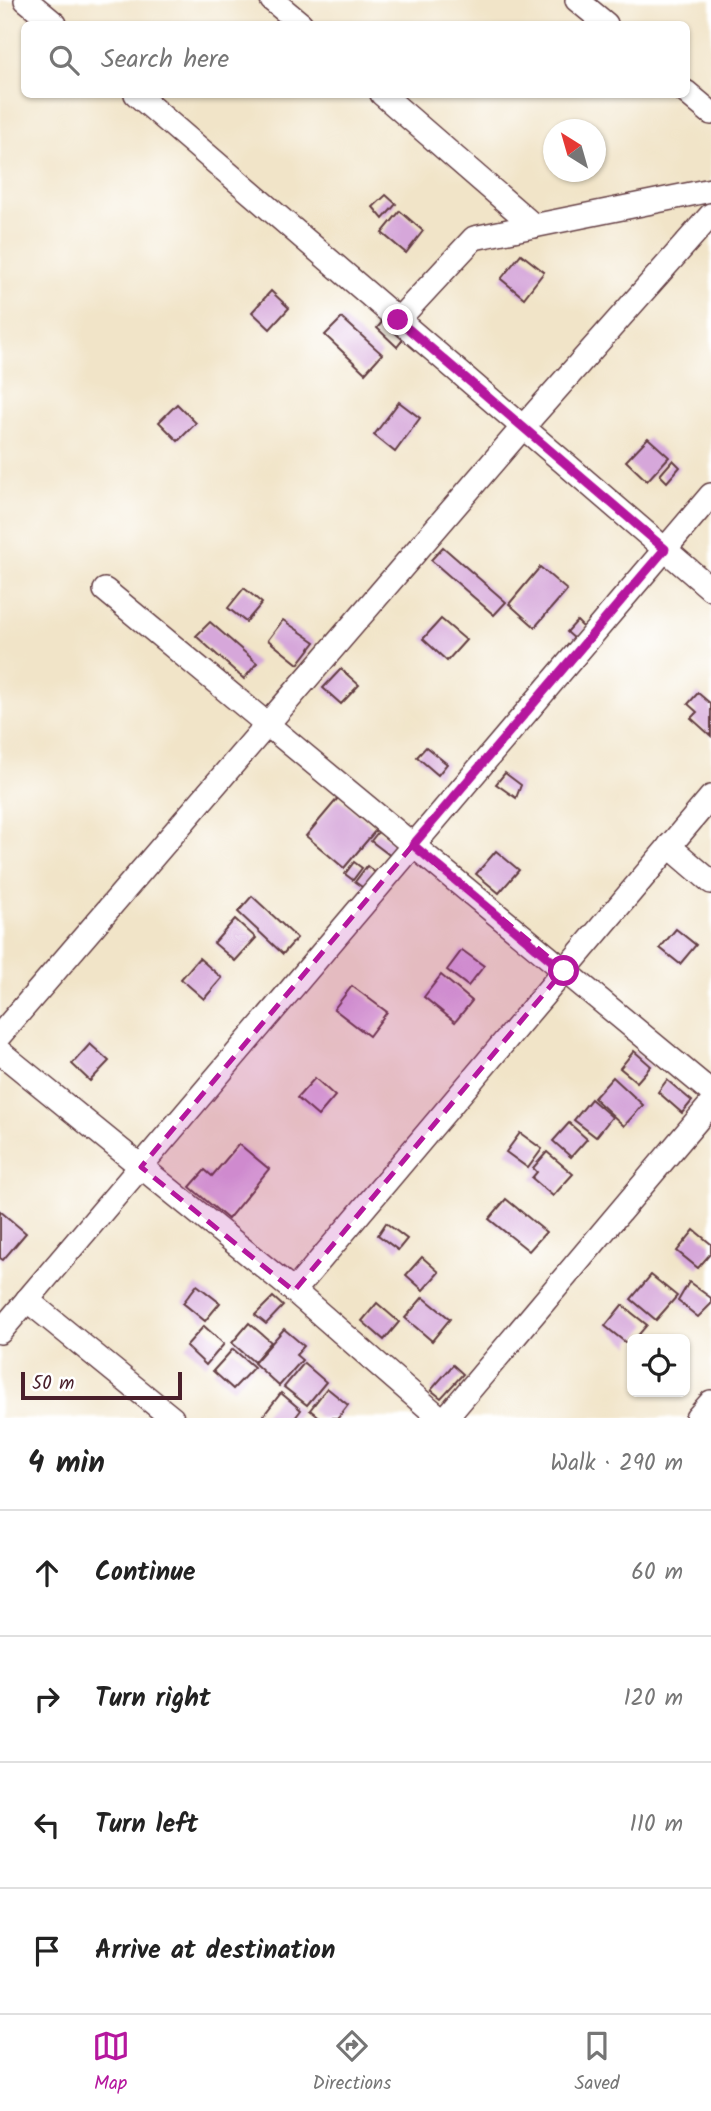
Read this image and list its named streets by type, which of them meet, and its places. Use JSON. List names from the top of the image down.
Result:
{
  "scale_bar": "50 m",
  "north": "top left",
  "page": {
    "search": "Search here",
    "scale": "50 m",
    "heading": ["4 min", "Walk · 290 m"],
    "list": [
      ["Continue", "60 m"],
      ["Turn right", "120 m"],
      ["Turn left", "110 m"],
      "Arrive at destination"
    ],
    "nav": ["Map", "Directions", "Saved"]
  }
}
